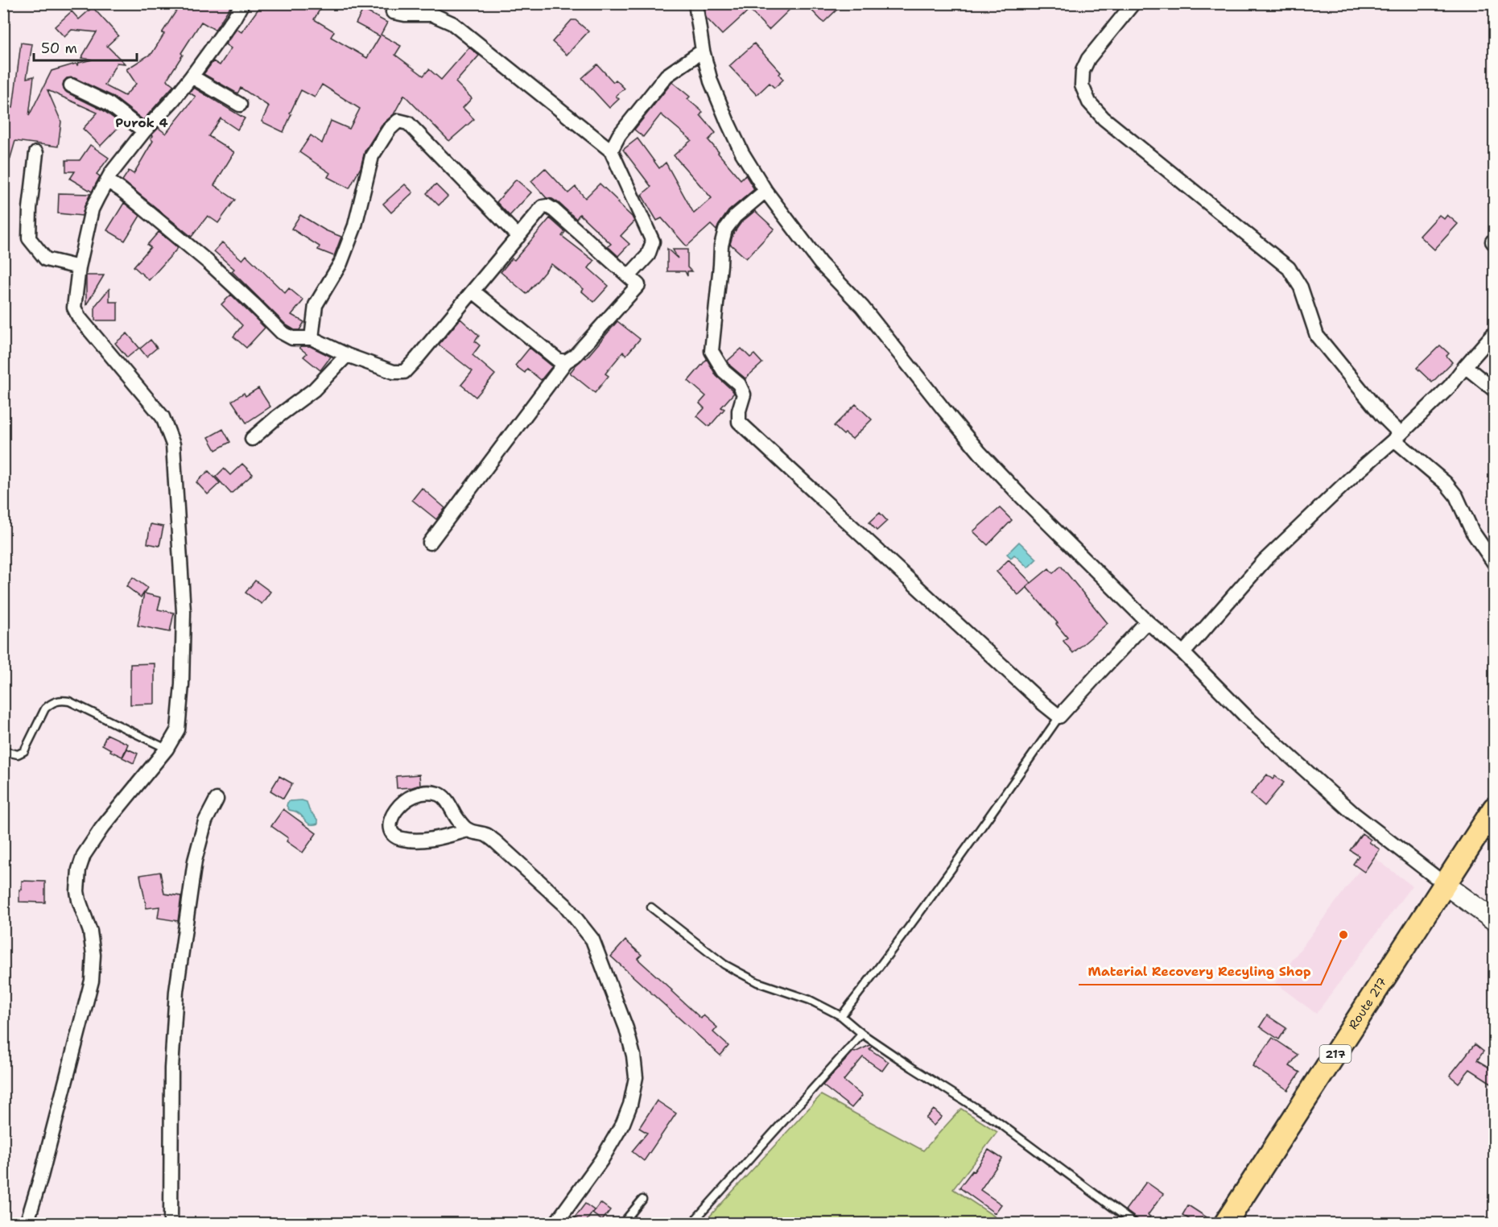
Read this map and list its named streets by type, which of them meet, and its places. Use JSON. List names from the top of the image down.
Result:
{
  "streets": {
    "main road": ["Route 217", "217"]
  },
  "districts": ["Purok 4"],
  "places": ["Material Recovery Recyling Shop"],
  "scale_bar": "50 m"
}
